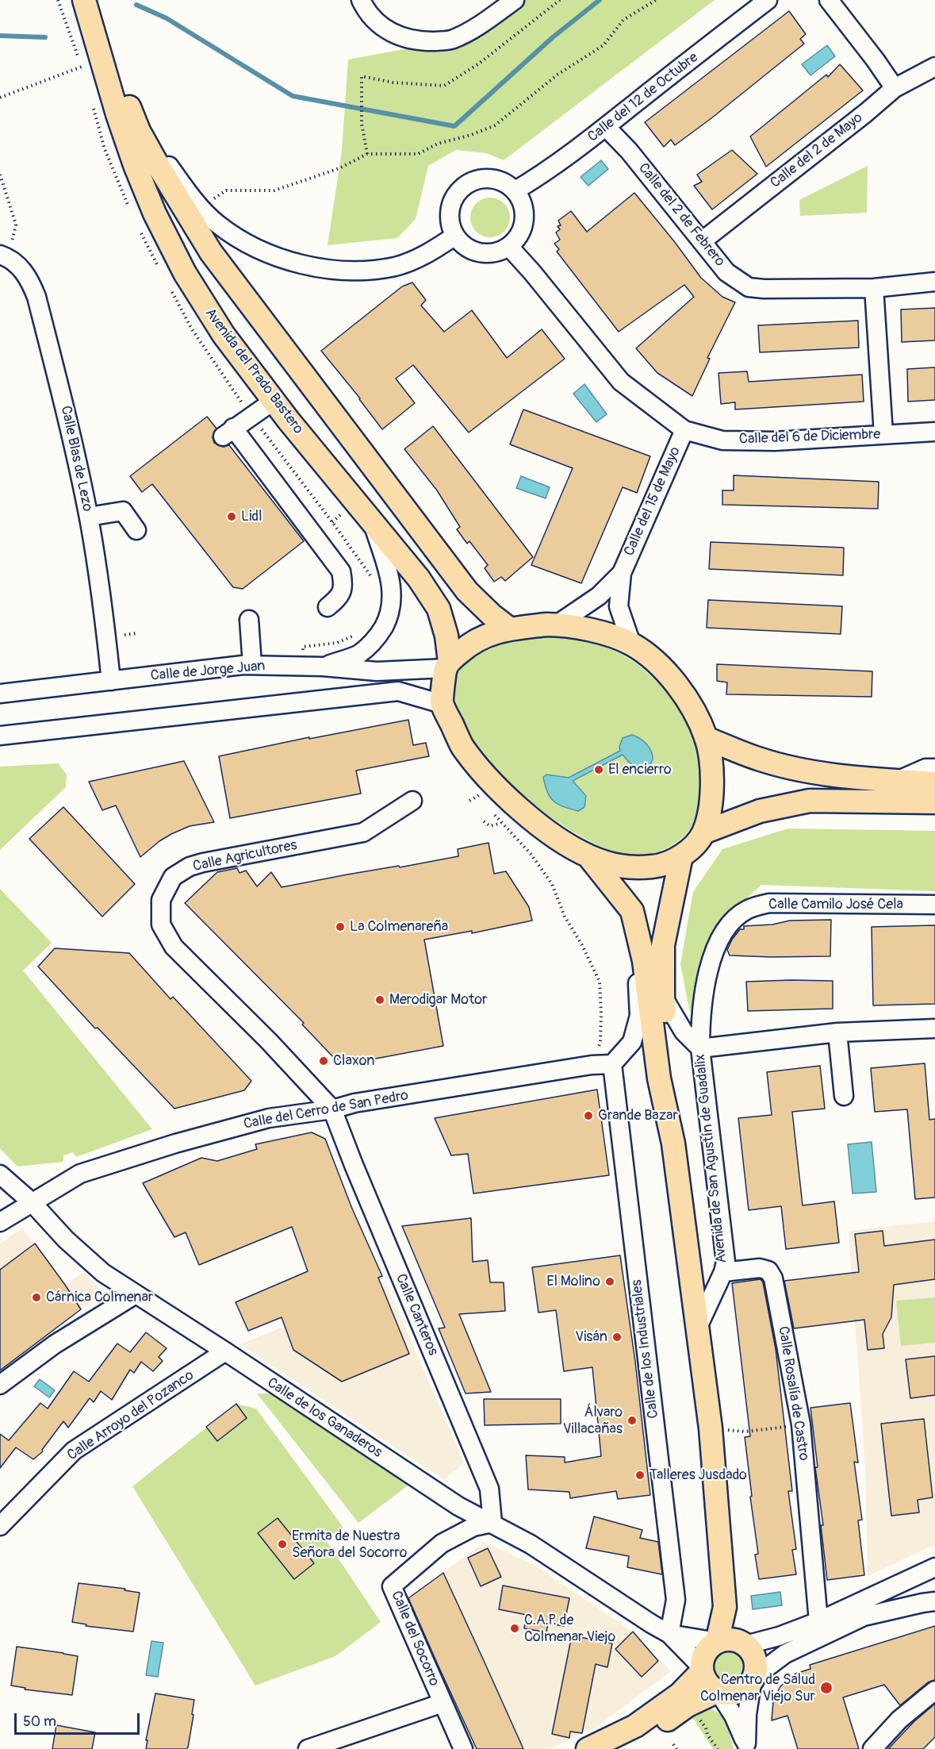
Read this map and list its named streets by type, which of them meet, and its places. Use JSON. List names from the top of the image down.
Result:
{
  "streets": {
    "main road": ["Avenida del Prado Bastero"],
    "street": [
      "Calle del 12 de Octubre",
      "Calle del 2 de Mayo",
      "Calle del 2 de Febrero",
      "Calle del 6 de Diciembre",
      "Calle Blas de Lezo",
      "Calle del 15 de Mayo",
      "Calle de Jorge Juan",
      "Calle Agricultores",
      "Calle Camilo José Cela",
      "Calle del Cerro de San Pedro",
      "Avenida de San Agustín de Guadalix",
      "Calle Canteros",
      "Calle de los Industriales",
      "Calle Rosalía de Castro",
      "Calle Arroyo del Pozanco",
      "Calle de los Ganaderos",
      "Calle del Socorro"
    ]
  },
  "crossings": [
    ["Calle del 12 de Octubre", "Calle del 2 de Febrero"],
    ["Calle del 12 de Octubre", "Calle del 6 de Diciembre"],
    ["Calle del 2 de Mayo", "Calle del 2 de Febrero"],
    ["Avenida del Prado Bastero", "Calle de Jorge Juan"],
    ["Calle del 6 de Diciembre", "Calle del 15 de Mayo"],
    ["Calle Blas de Lezo", "Calle de Jorge Juan"],
    ["Calle Agricultores", "Calle del Cerro de San Pedro"],
    ["Calle Agricultores", "Calle Canteros"],
    ["Calle Camilo José Cela", "Avenida de San Agustín de Guadalix"],
    ["Calle del Cerro de San Pedro", "Calle Canteros"],
    ["Calle del Cerro de San Pedro", "Calle de los Industriales"],
    ["Calle del Cerro de San Pedro", "Calle de los Ganaderos"],
    ["Avenida de San Agustín de Guadalix", "Calle Rosalía de Castro"],
    ["Calle Canteros", "Calle de los Ganaderos"],
    ["Calle Canteros", "Calle del Socorro"],
    ["Calle de los Industriales", "Calle de los Ganaderos"],
    ["Calle Arroyo del Pozanco", "Calle de los Ganaderos"],
    ["Calle de los Ganaderos", "Calle del Socorro"]
  ],
  "places": [
    "Lidl",
    "El encierro",
    "La Colmenareña",
    "Merodigar Motor",
    "Claxon",
    "Grande Bazar",
    "El Molino",
    "Cárnica Colmenar",
    "Visán",
    "Álvaro Villacañas",
    "Talleres Jusdado",
    "Ermita de Nuestra Señora del Socorro",
    "C.A.P. de Colmenar Viejo",
    "Centro de Salud Colmenar Viejo Sur"
  ],
  "scale_bar": "50 m"
}
